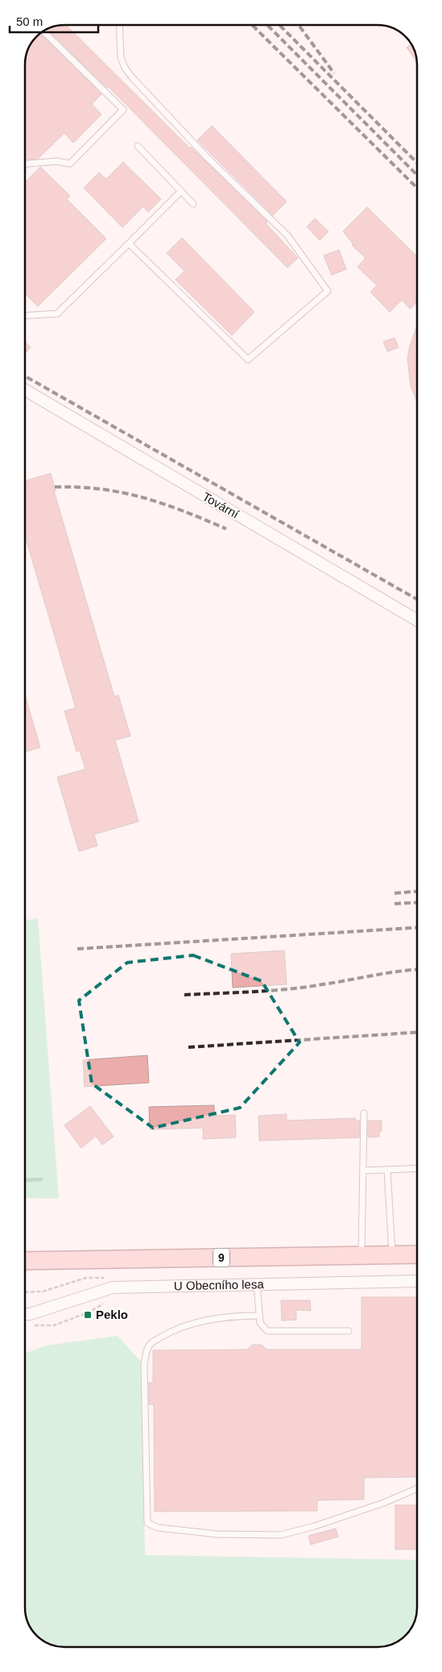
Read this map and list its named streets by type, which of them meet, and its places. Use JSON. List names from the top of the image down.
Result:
{
  "streets": {
    "main road": ["9"],
    "street": ["Tovární", "U Obecního lesa"]
  },
  "places": {
    "transit": ["Peklo"]
  },
  "scale_bar": "50 m"
}
